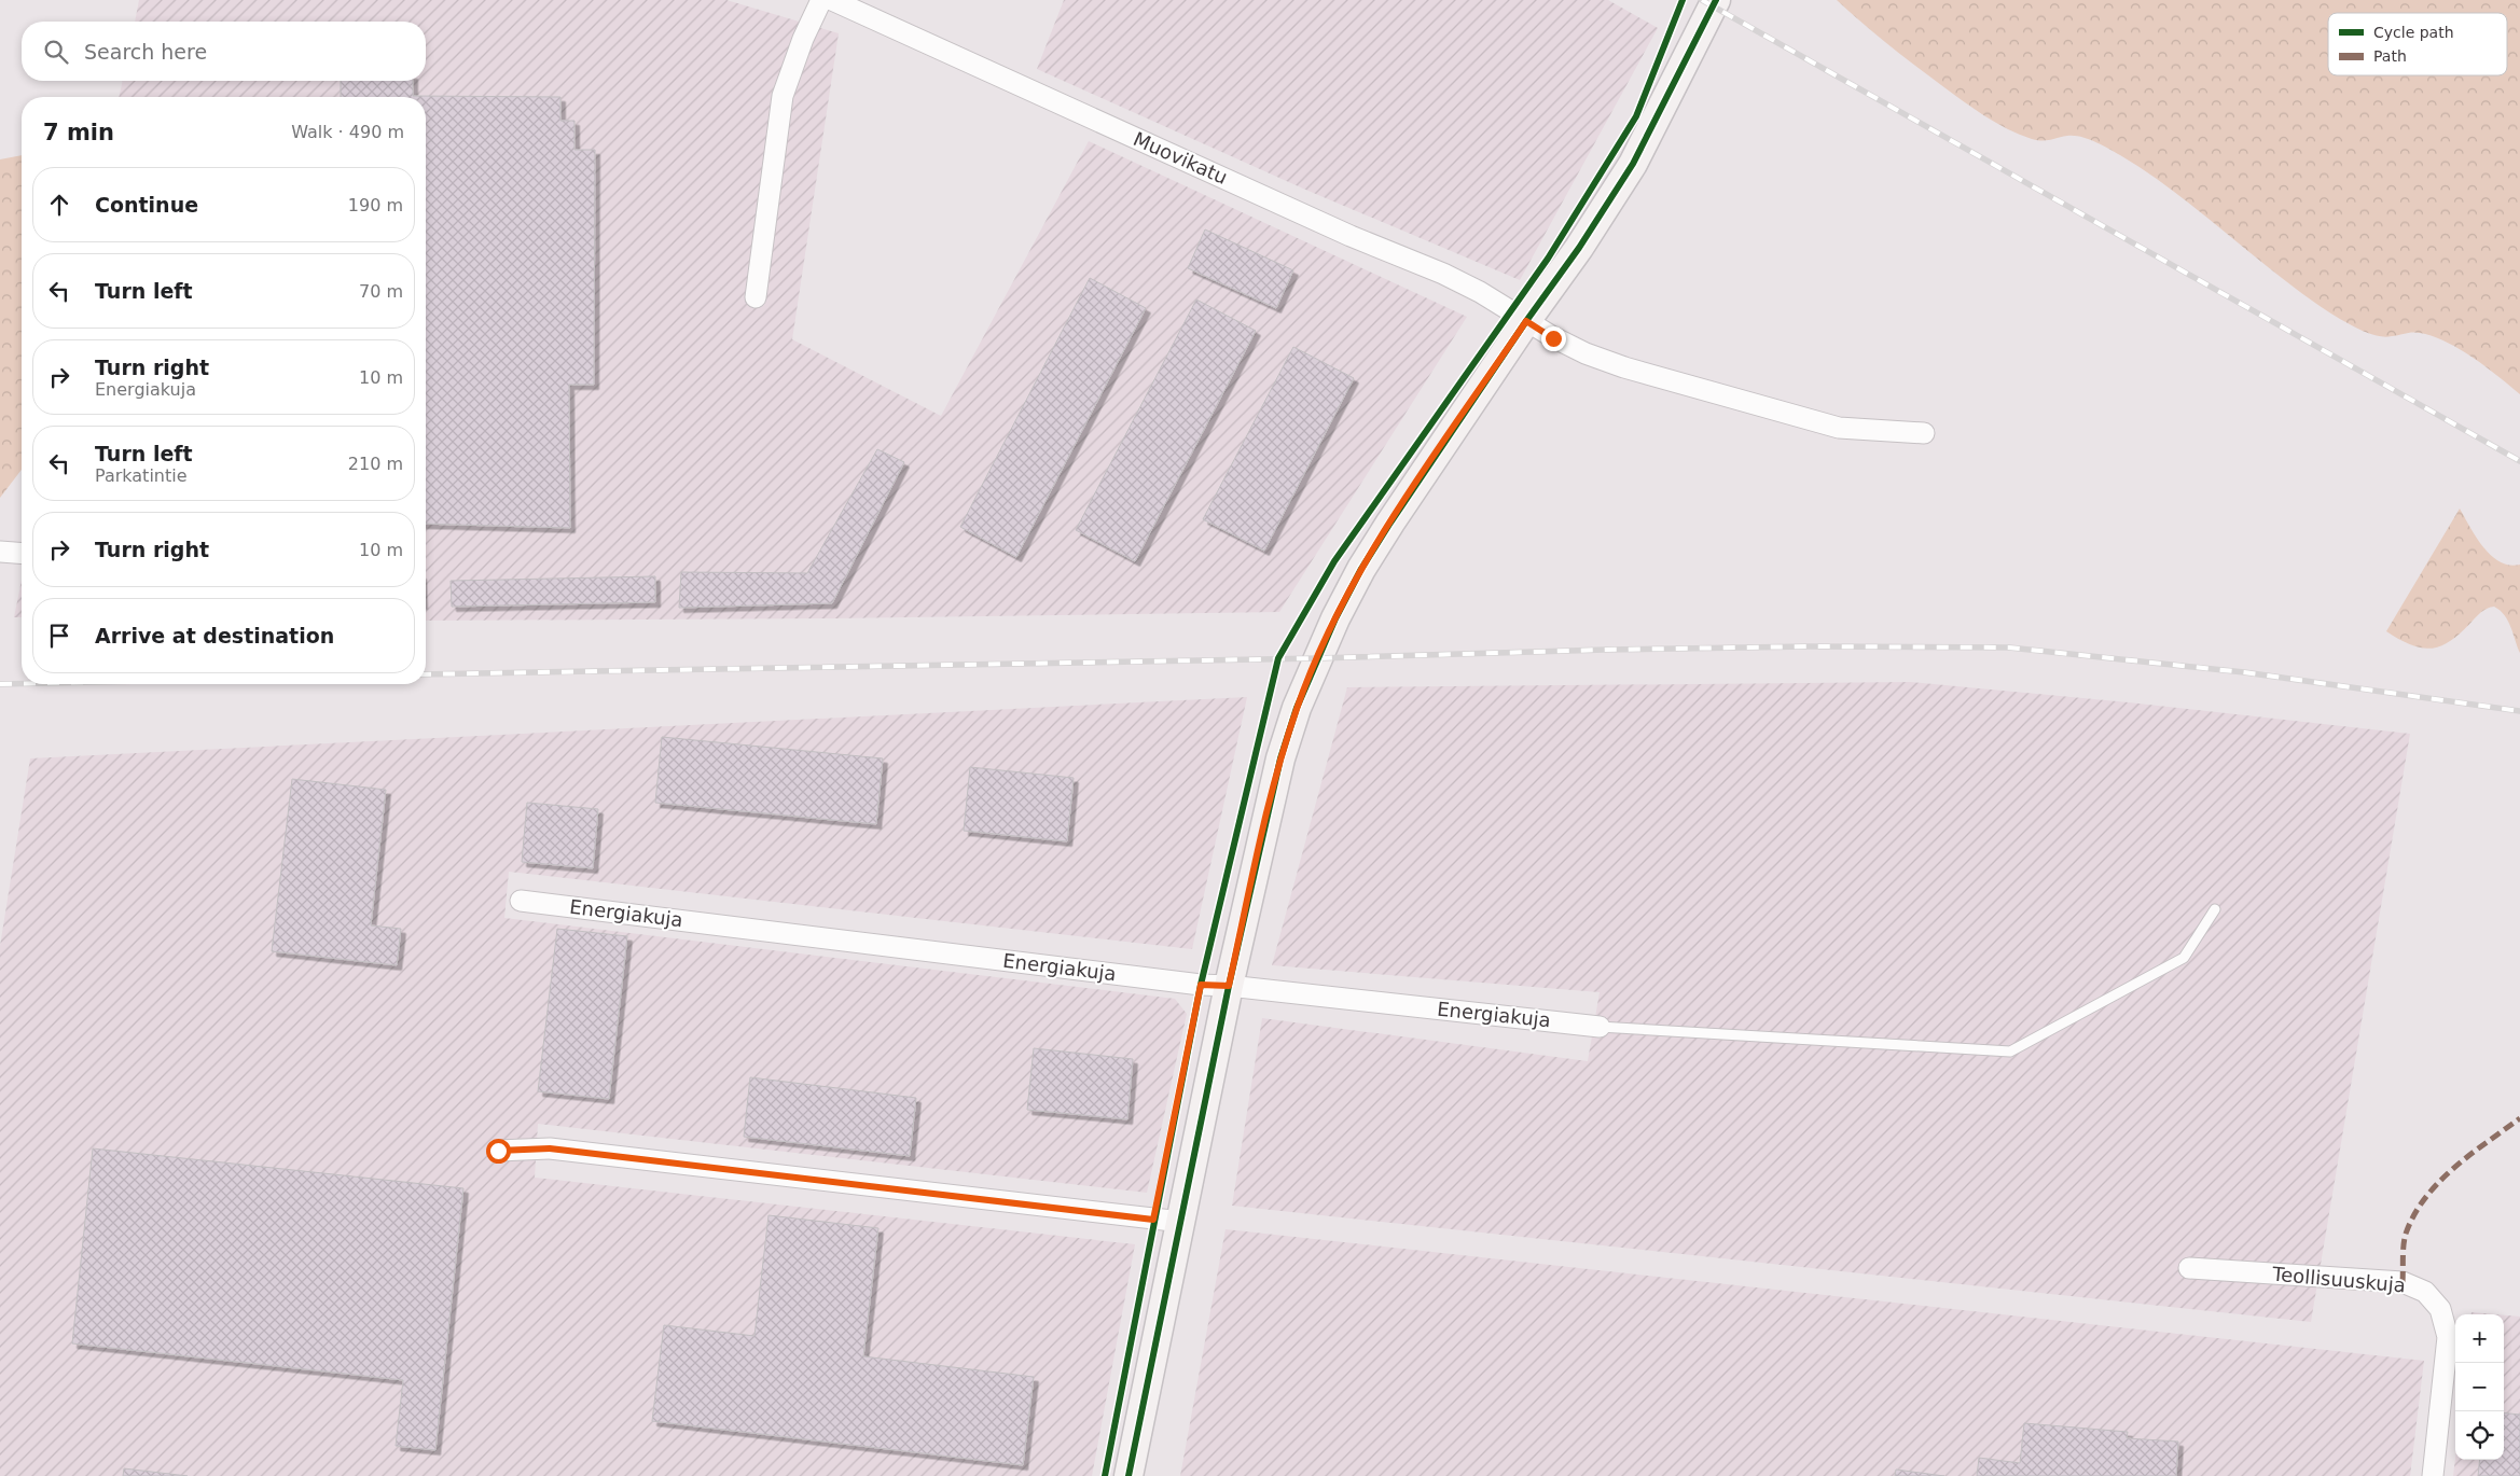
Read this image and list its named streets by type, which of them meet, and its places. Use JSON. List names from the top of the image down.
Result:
{
  "streets": {
    "street": ["Muovikatu", "Energiakuja", "Teollisuuskuja"]
  },
  "legend": ["Cycle path", "Path"],
  "page": {
    "search": "Search here",
    "heading": ["7 min", "Walk · 490 m"],
    "list": [
      ["Continue", "190 m"],
      ["Turn left", "70 m"],
      ["Turn right", "Energiakuja", "10 m"],
      ["Turn left", "Parkatintie", "210 m"],
      ["Turn right", "10 m"],
      "Arrive at destination"
    ],
    "map_buttons": ["+", "−"]
  }
}
